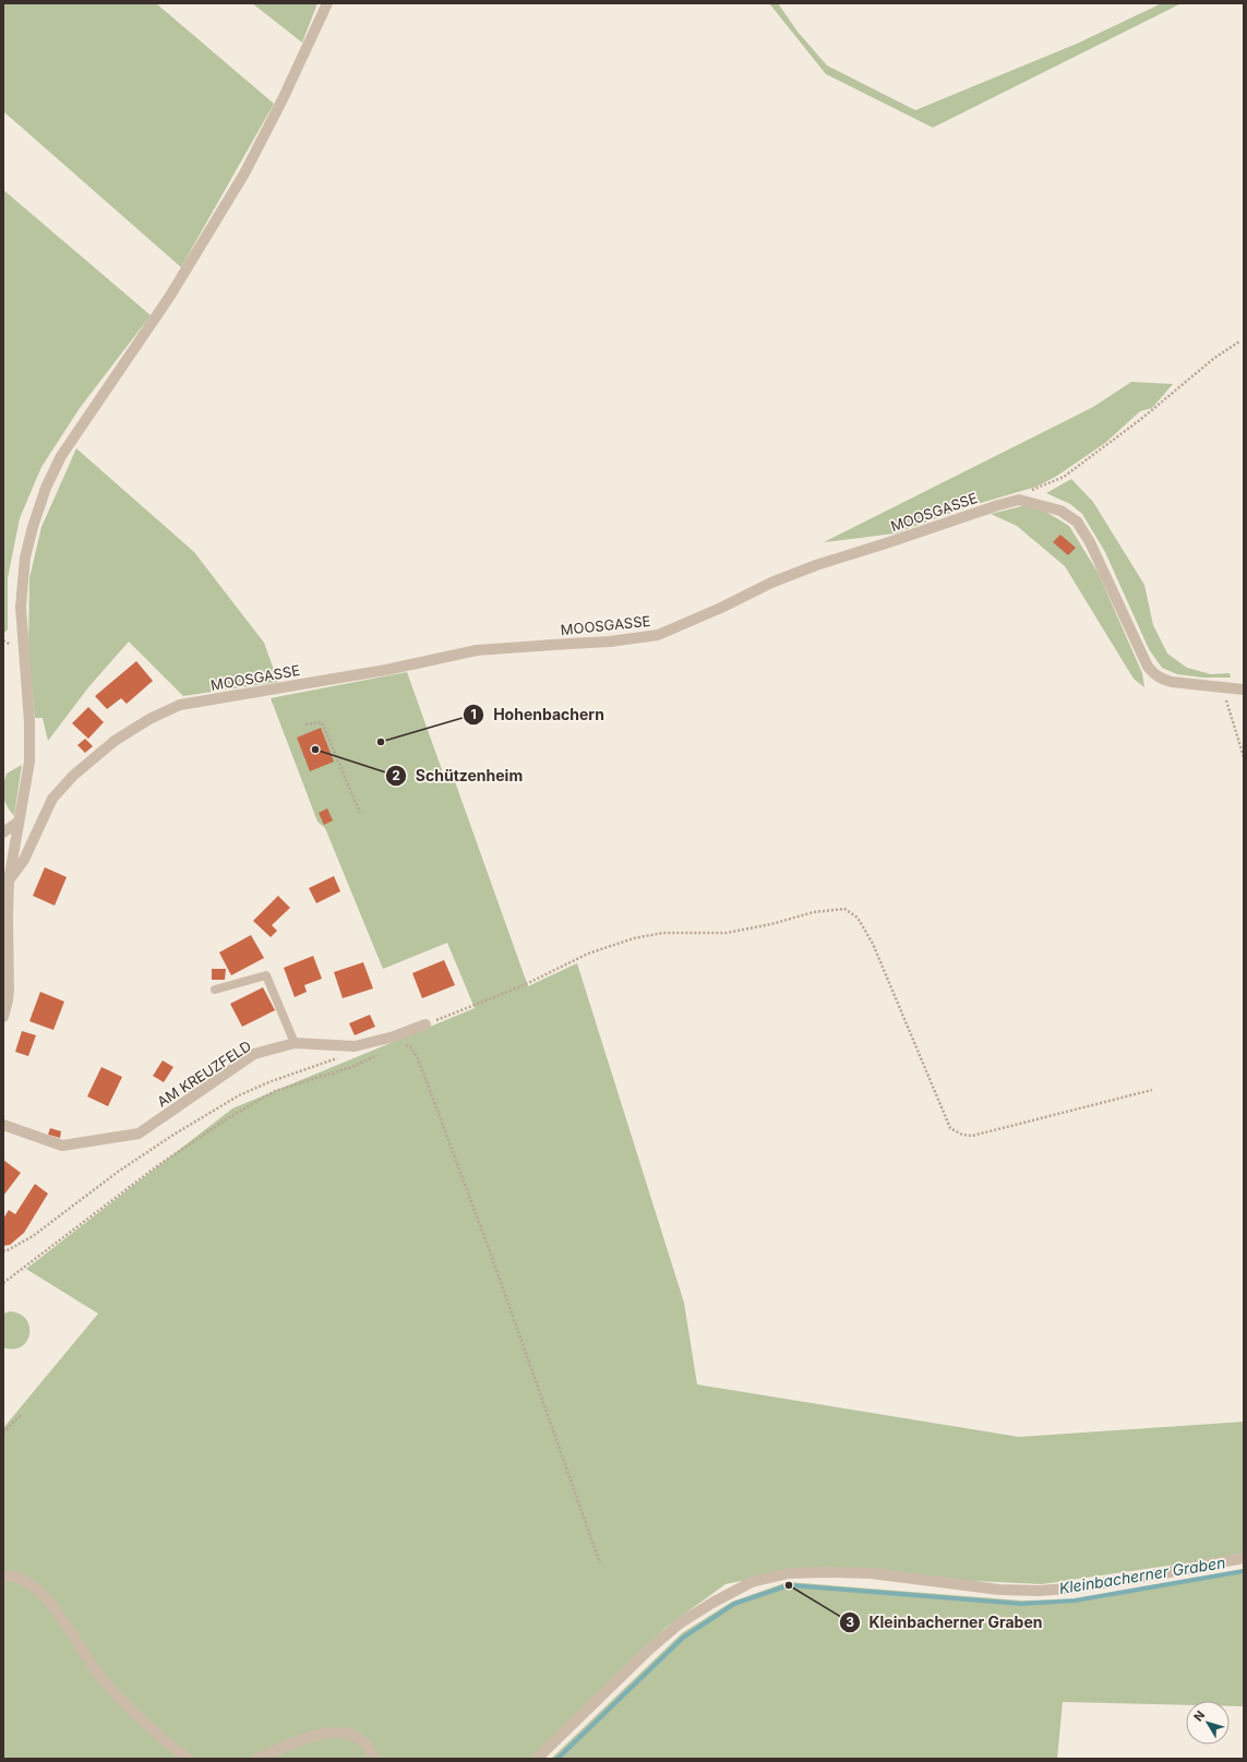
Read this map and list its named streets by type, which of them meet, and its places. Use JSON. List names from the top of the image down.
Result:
{
  "streets": {
    "street": ["MOOSGASSE", "AM KREUZFELD"]
  },
  "water": ["Kleinbacherner Graben"],
  "places": ["Hohenbachern", "Schützenheim", "Kleinbacherner Graben"],
  "north": "top left"
}
